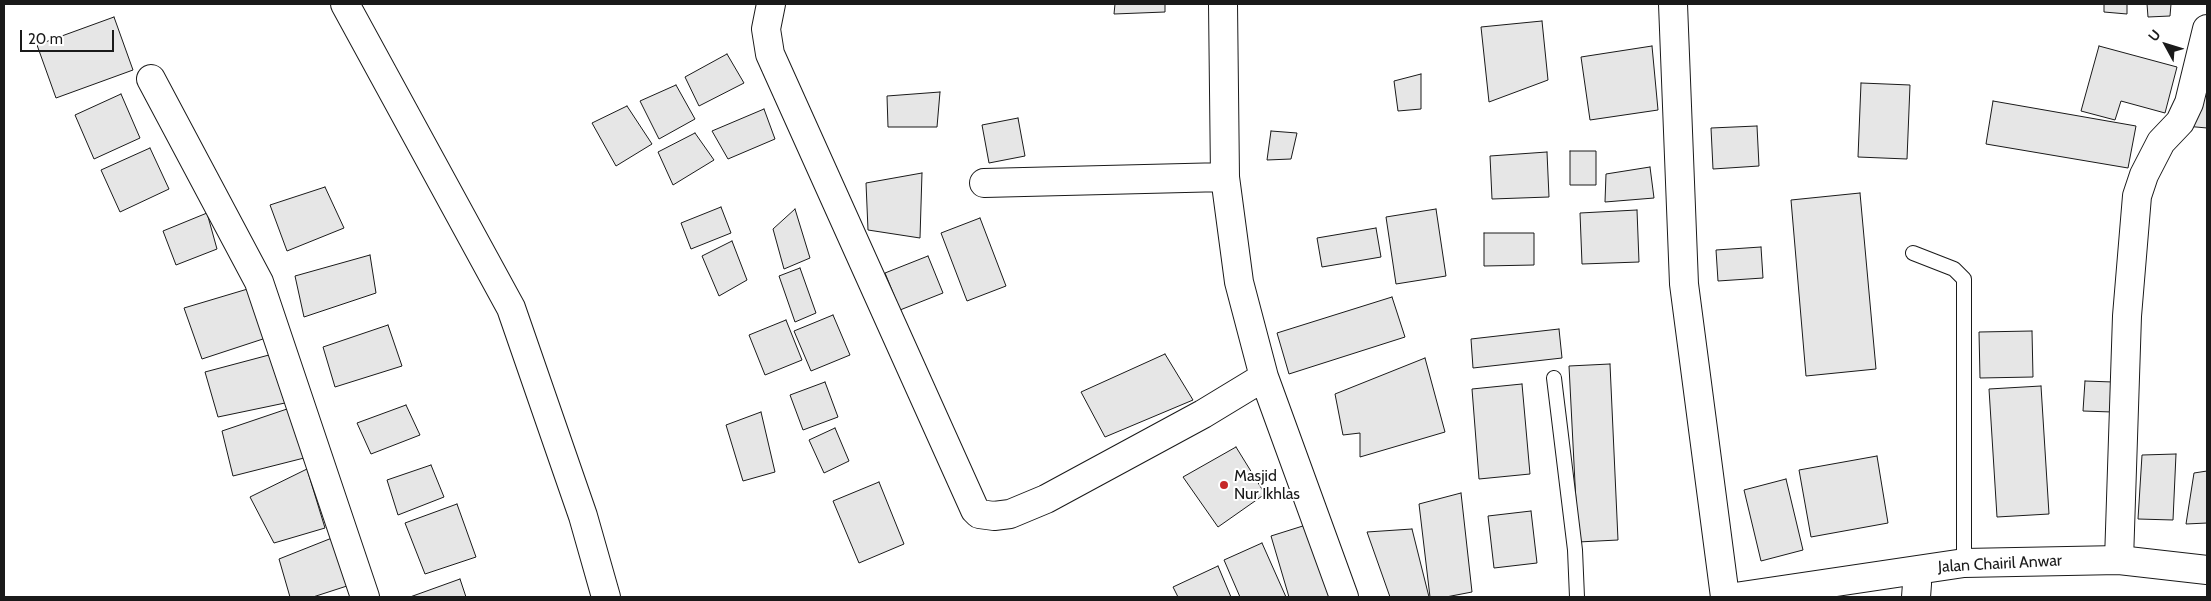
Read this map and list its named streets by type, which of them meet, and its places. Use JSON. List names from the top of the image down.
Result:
{
  "streets": {
    "street": ["Jalan Chairil Anwar"]
  },
  "places": ["Masjid Nur Ikhlas"],
  "scale_bar": "20 m",
  "north": "top left"
}
